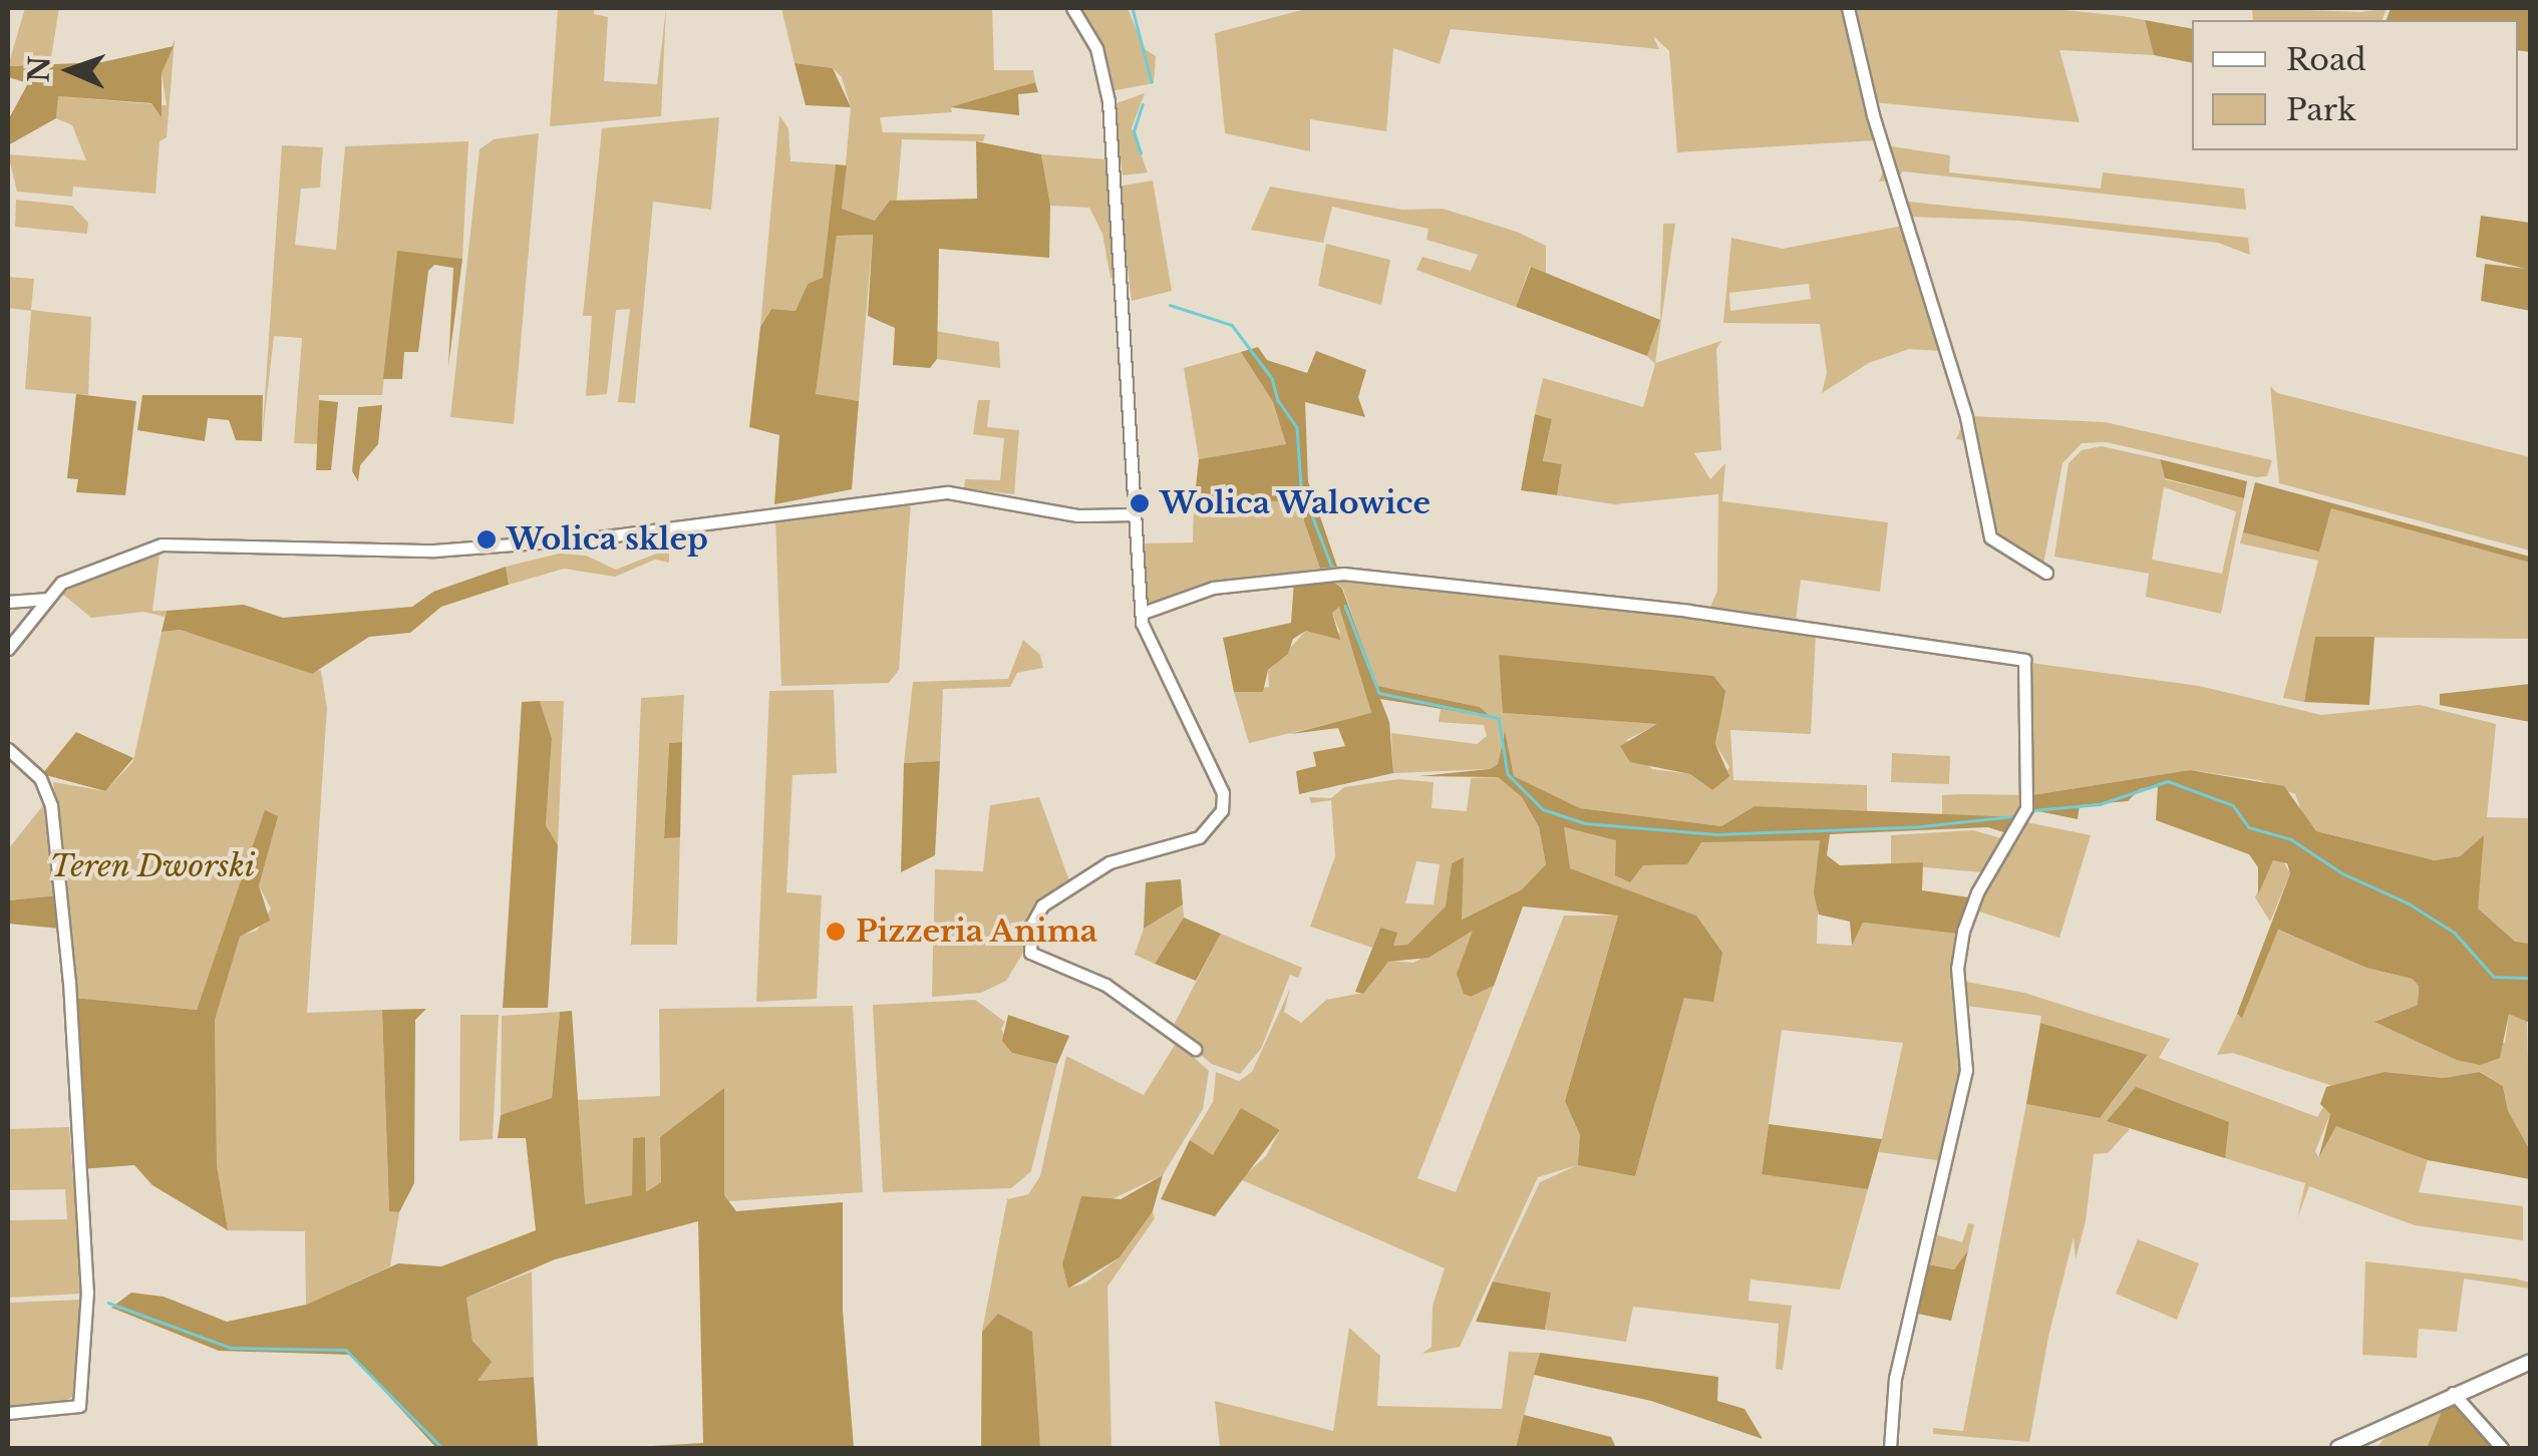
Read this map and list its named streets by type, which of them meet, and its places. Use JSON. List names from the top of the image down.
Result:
{
  "parks": ["Teren Dworski"],
  "places": ["Wolica Walowice", "Wolica sklep", "Pizzeria Anima"],
  "legend": ["Road", "Park"],
  "north": "left"
}
